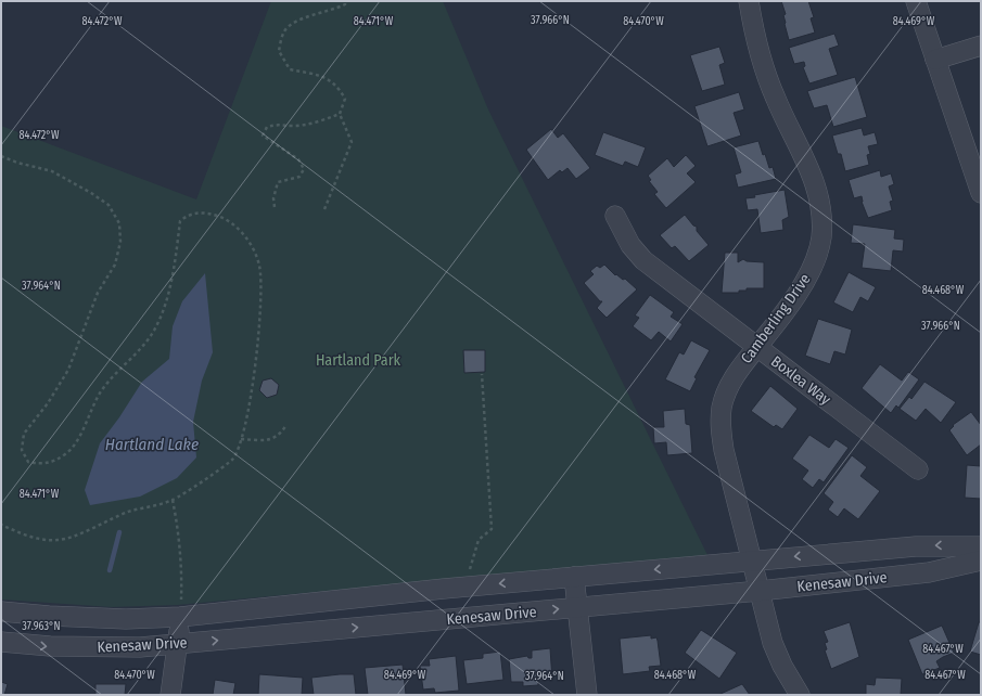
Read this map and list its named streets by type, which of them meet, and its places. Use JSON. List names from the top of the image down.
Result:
{
  "streets": {
    "street": ["Camberling Drive", "Boxlea Way", "Kenesaw Drive"]
  },
  "crossings": [
    ["Camberling Drive", "Boxlea Way"],
    ["Camberling Drive", "Kenesaw Drive"]
  ],
  "water": ["Hartland Lake"],
  "parks": ["Hartland Park"],
  "coordinates": [
    "37.966°N",
    "84.472°W",
    "84.471°W",
    "84.470°W",
    "84.469°W",
    "37.964°N",
    "84.468°W",
    "37.963°N",
    "84.467°W"
  ]
}
